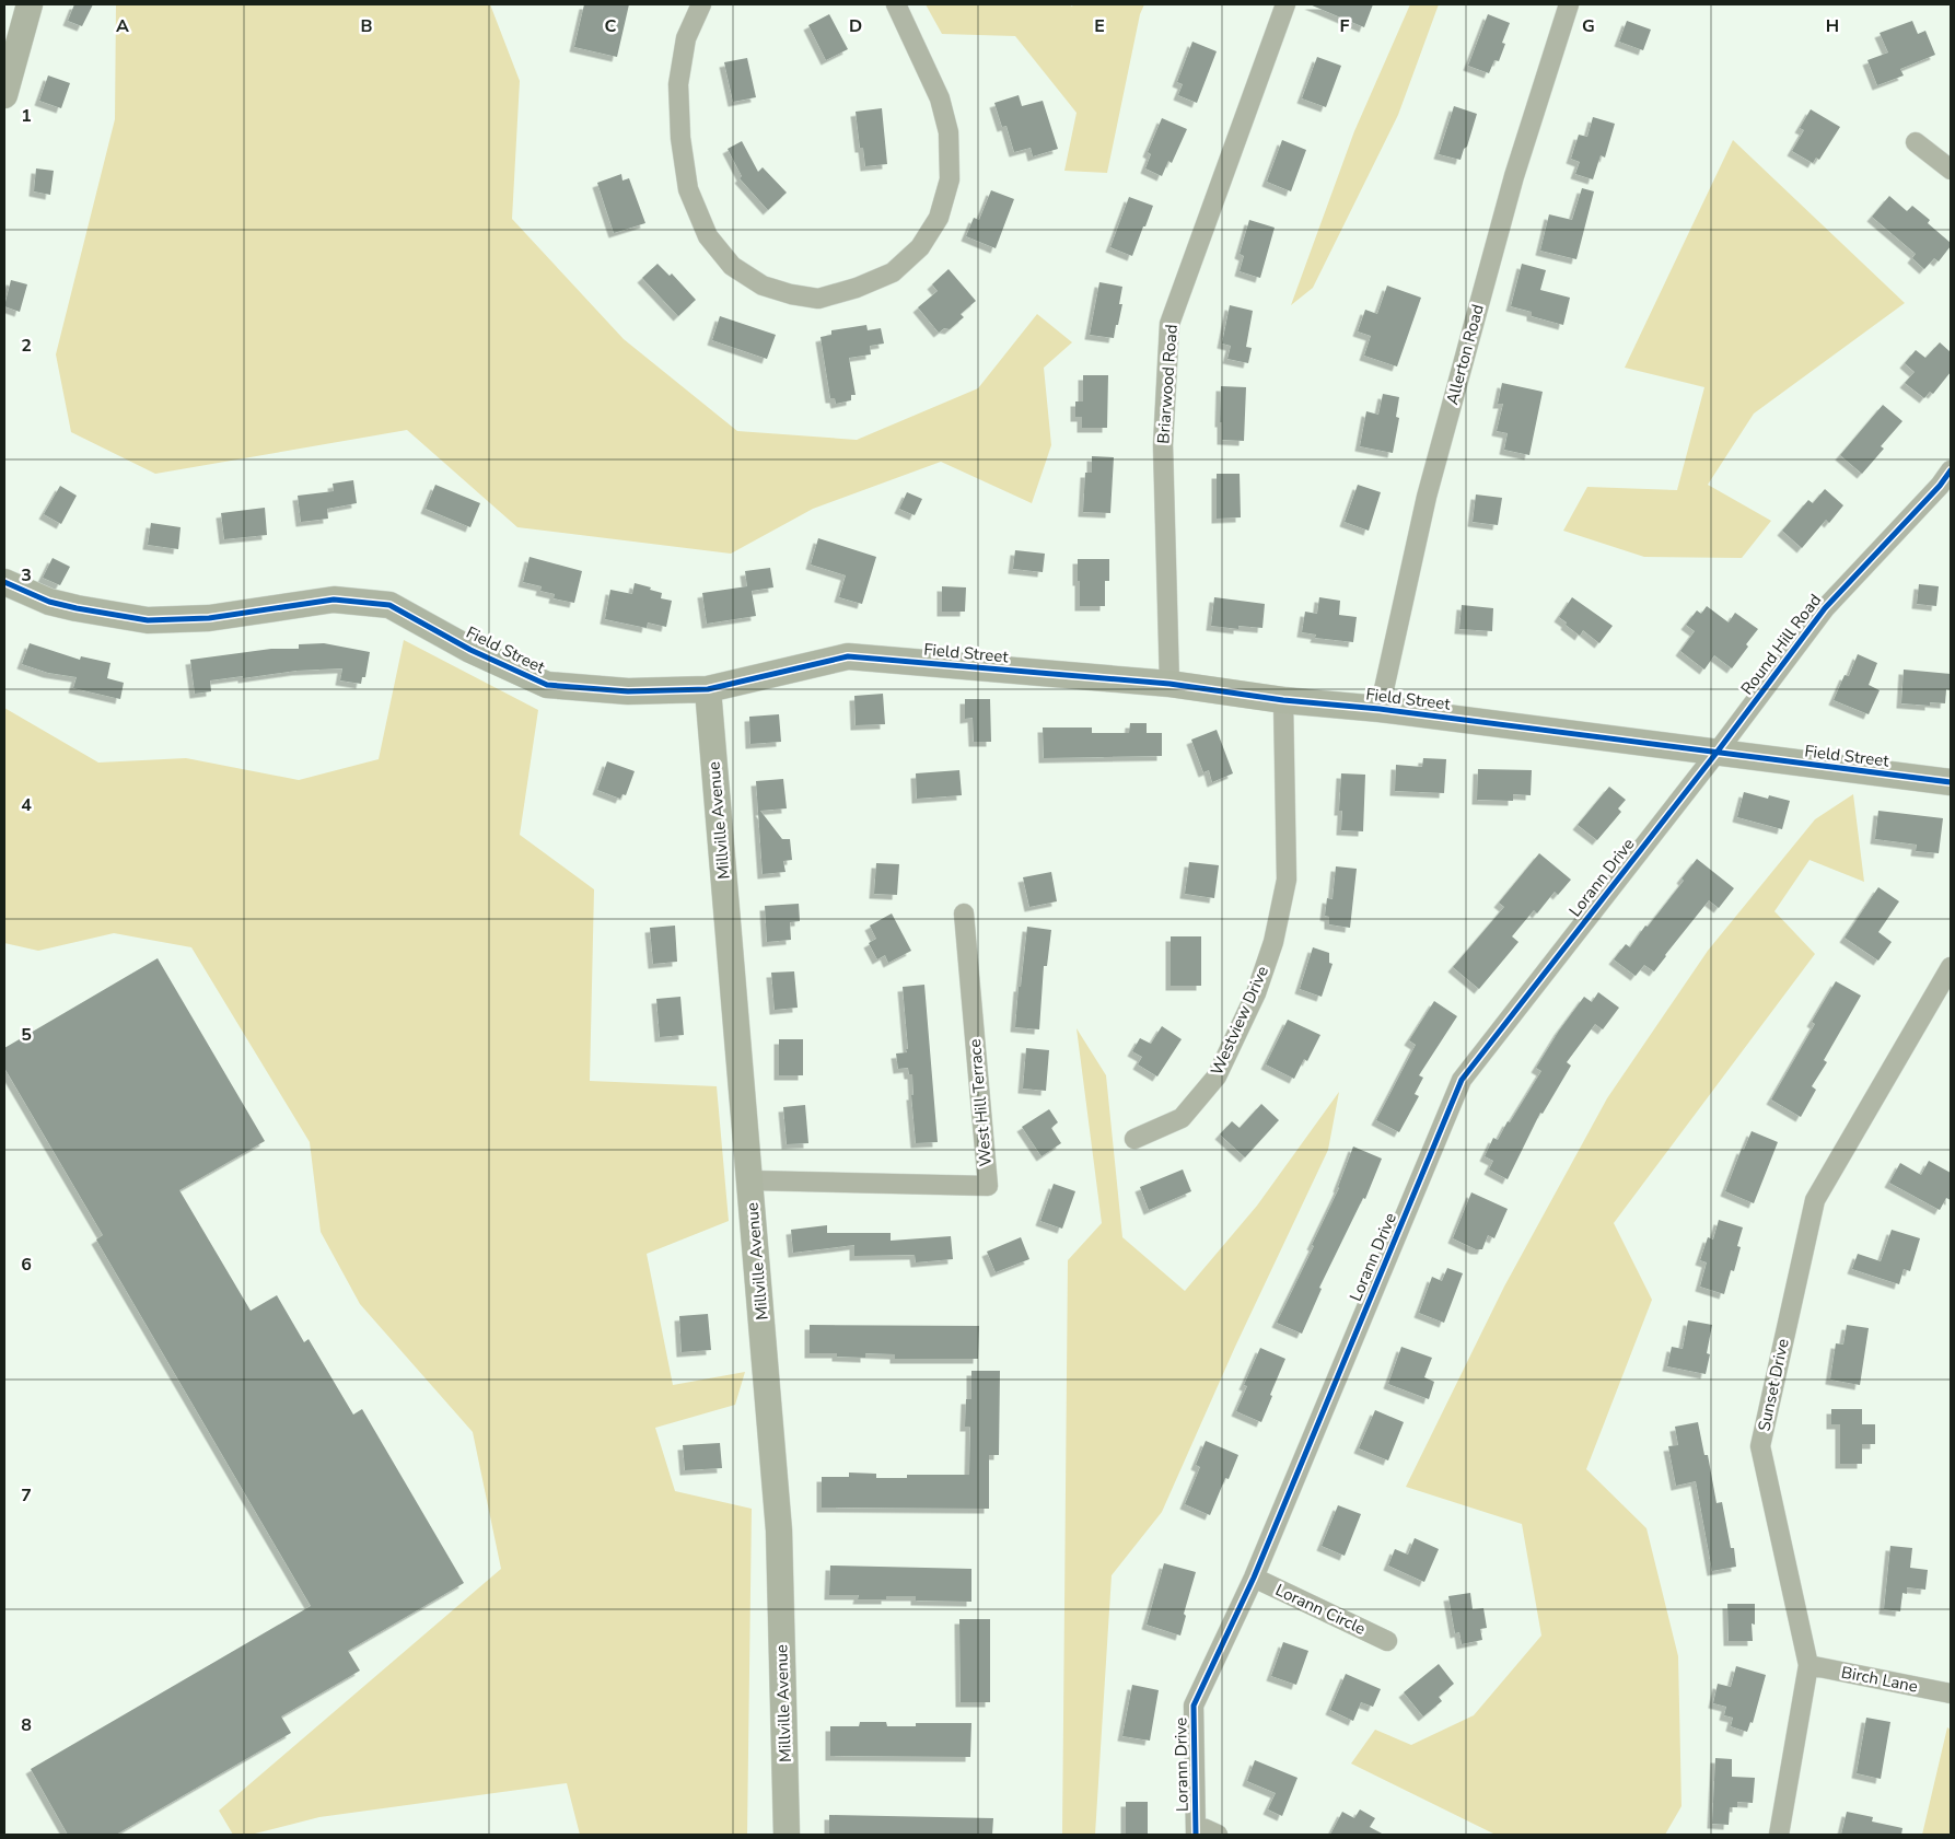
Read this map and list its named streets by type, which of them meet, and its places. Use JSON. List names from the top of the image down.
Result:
{
  "streets": {
    "street": [
      "Allerton Road",
      "Briarwood Road",
      "Round Hill Road",
      "Field Street",
      "Millville Avenue",
      "Lorann Drive",
      "Westview Drive",
      "West Hill Terrace",
      "Sunset Drive",
      "Lorann Circle",
      "Birch Lane"
    ]
  },
  "crossings": [
    ["Allerton Road", "Field Street"],
    ["Briarwood Road", "Field Street"],
    ["Round Hill Road", "Field Street"],
    ["Round Hill Road", "Lorann Drive"],
    ["Field Street", "Millville Avenue"],
    ["Field Street", "Lorann Drive"],
    ["Field Street", "Westview Drive"],
    ["Millville Avenue", "West Hill Terrace"],
    ["Lorann Drive", "Lorann Circle"],
    ["Sunset Drive", "Birch Lane"]
  ],
  "grid": {
    "columns": [
      "A",
      "B",
      "C",
      "D",
      "E",
      "F",
      "G",
      "H"
    ],
    "rows": [
      "1",
      "2",
      "3",
      "4",
      "5",
      "6",
      "7",
      "8"
    ]
  }
}
